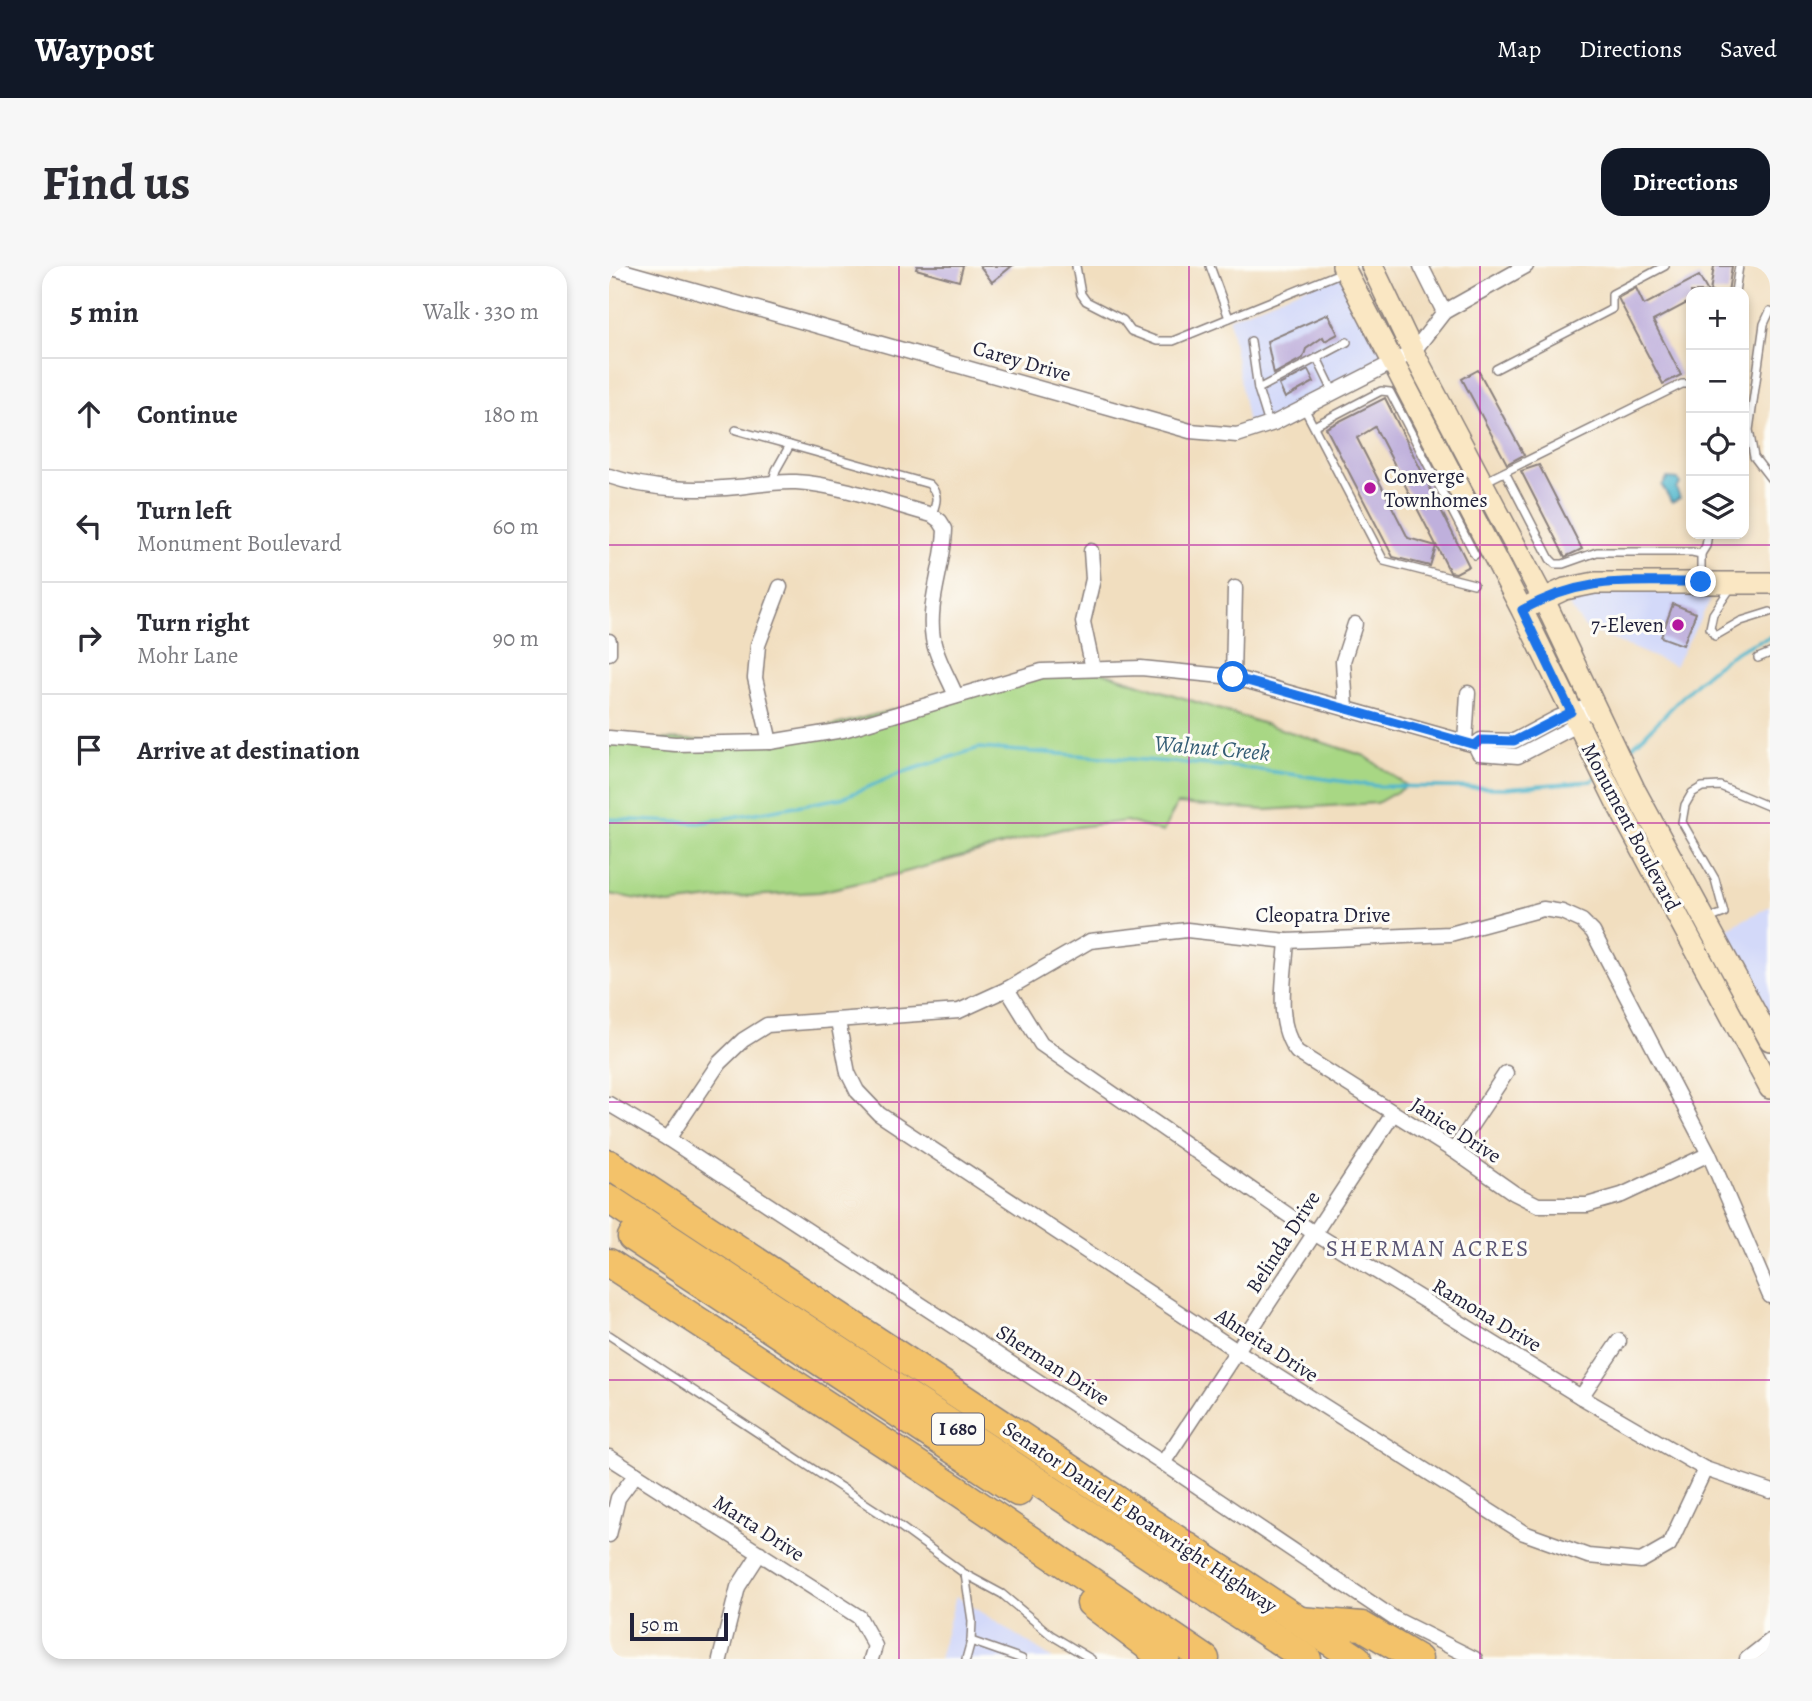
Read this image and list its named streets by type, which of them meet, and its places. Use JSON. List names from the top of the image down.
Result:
{
  "streets": {
    "highway": ["I 680", "Senator Daniel E Boatwright Highway"],
    "main road": ["Monument Boulevard"],
    "street": [
      "Carey Drive",
      "Cleopatra Drive",
      "Janice Drive",
      "Belinda Drive",
      "Ramona Drive",
      "Ahneita Drive",
      "Sherman Drive",
      "Marta Drive"
    ]
  },
  "crossings": [
    ["Carey Drive", "Monument Boulevard"],
    ["Cleopatra Drive", "Janice Drive"],
    ["Cleopatra Drive", "Ramona Drive"],
    ["Cleopatra Drive", "Ahneita Drive"],
    ["Cleopatra Drive", "Sherman Drive"],
    ["Janice Drive", "Belinda Drive"],
    ["Belinda Drive", "Ramona Drive"],
    ["Belinda Drive", "Ahneita Drive"],
    ["Belinda Drive", "Sherman Drive"],
    ["Ramona Drive", "Ahneita Drive"]
  ],
  "districts": ["SHERMAN ACRES"],
  "water": ["Walnut Creek"],
  "places": ["Converge Townhomes", "7-Eleven"],
  "scale_bar": "50 m",
  "page": {
    "header": "Waypost",
    "nav": ["Map", "Directions", "Saved"],
    "buttons": "Directions",
    "title": "Find us",
    "heading": ["5 min", "Walk · 330 m"],
    "map_buttons": ["+", "−"],
    "list": [
      ["Continue", "180 m"],
      ["Turn left", "Monument Boulevard", "60 m"],
      ["Turn right", "Mohr Lane", "90 m"],
      "Arrive at destination"
    ],
    "scale": "50 m"
  }
}
